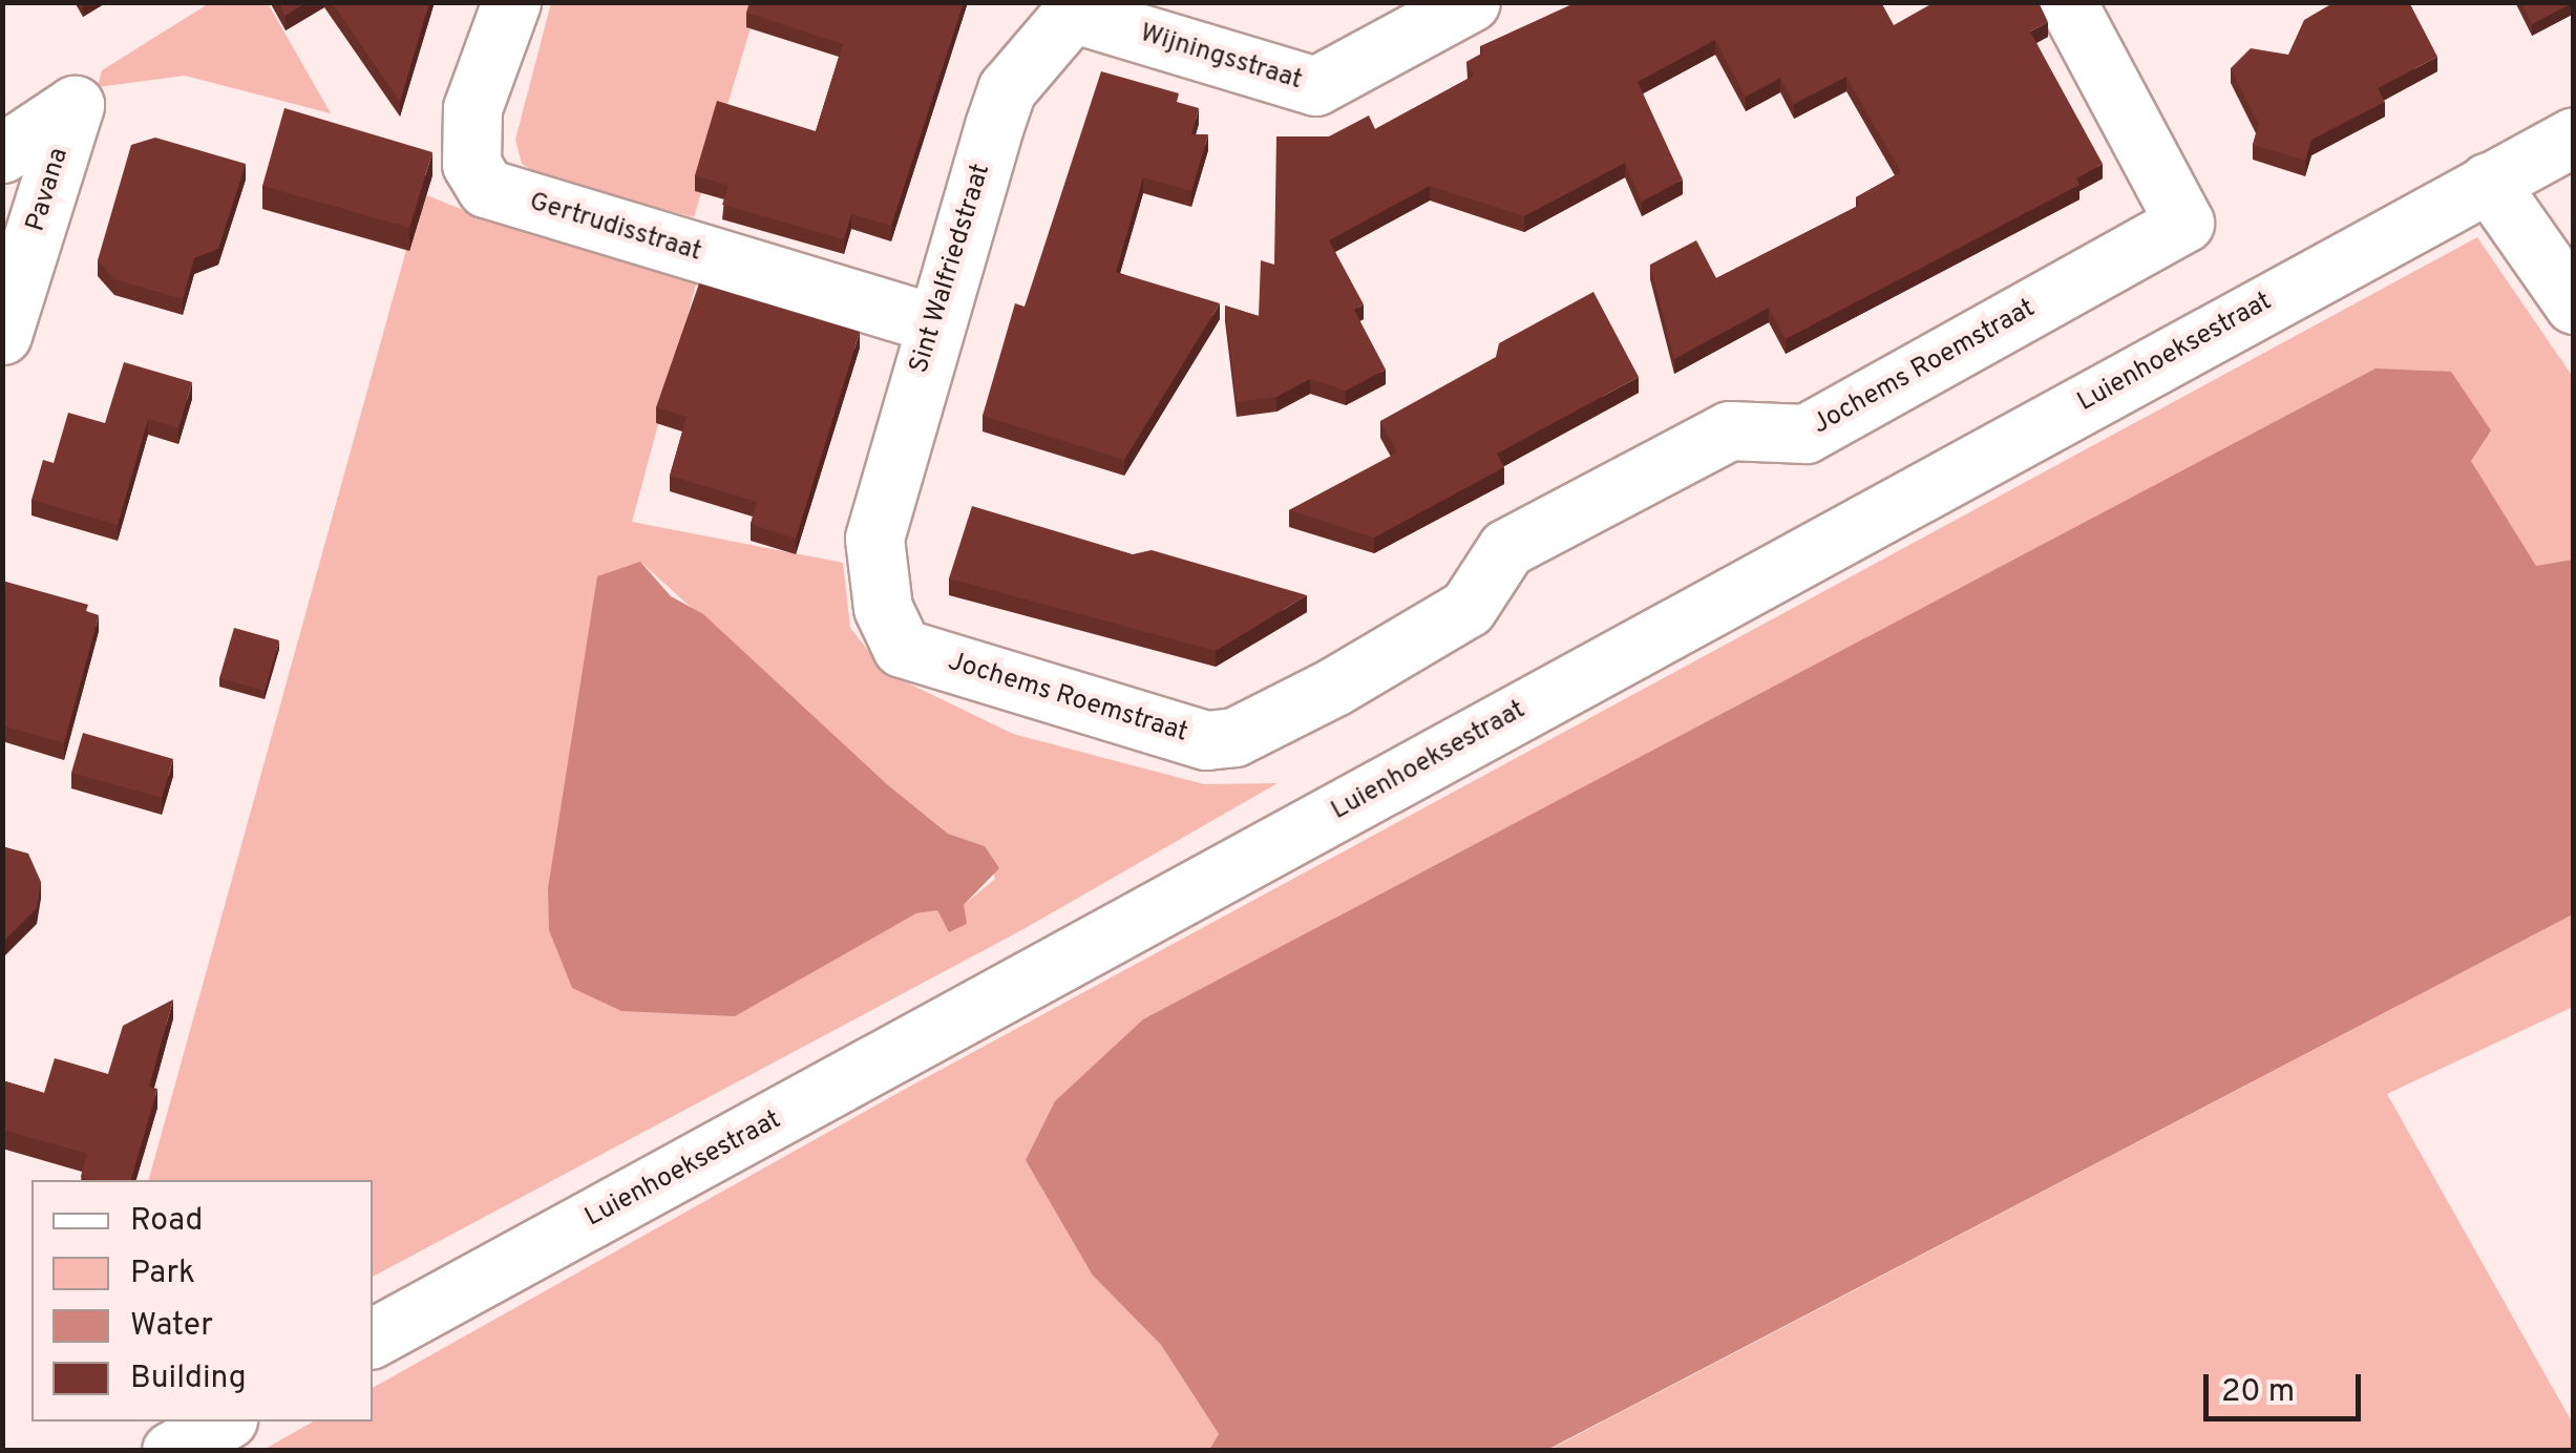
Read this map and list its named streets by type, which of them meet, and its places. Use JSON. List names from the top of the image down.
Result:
{
  "streets": {
    "street": [
      "Wijningsstraat",
      "Pavana",
      "Gertrudisstraat",
      "Sint Walfriedstraat",
      "Luienhoeksestraat",
      "Jochems Roemstraat"
    ]
  },
  "crossings": [
    ["Wijningsstraat", "Sint Walfriedstraat"],
    ["Gertrudisstraat", "Sint Walfriedstraat"],
    ["Sint Walfriedstraat", "Jochems Roemstraat"]
  ],
  "legend": [
    "Road",
    "Park",
    "Water",
    "Building"
  ],
  "scale_bar": "20 m"
}
